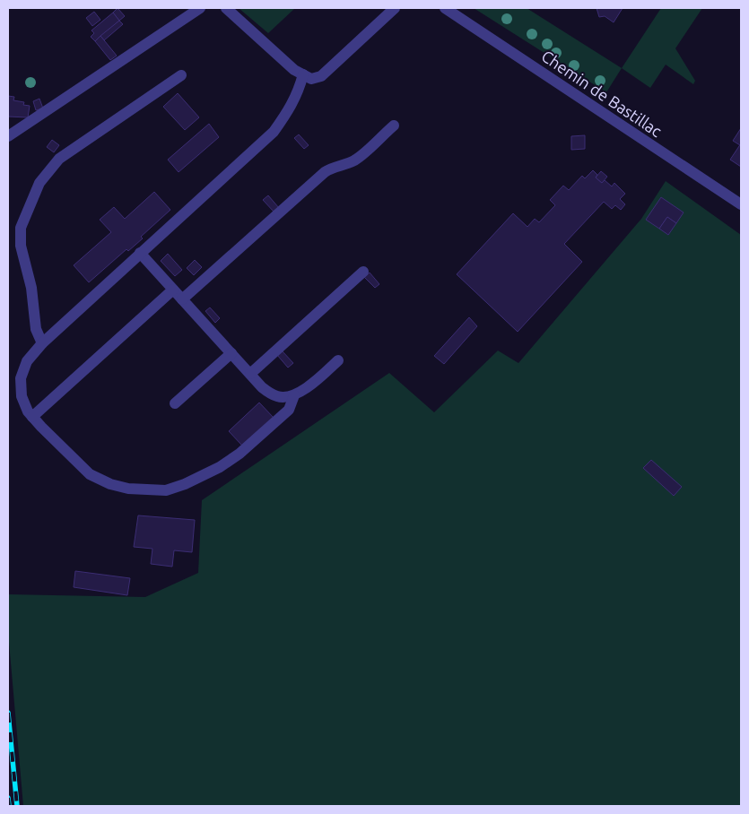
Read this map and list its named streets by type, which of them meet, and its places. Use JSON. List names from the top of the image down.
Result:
{
  "streets": {
    "street": ["Chemin de Bastillac"]
  }
}
